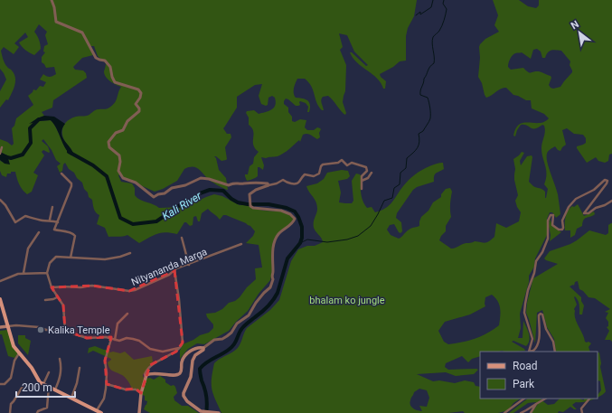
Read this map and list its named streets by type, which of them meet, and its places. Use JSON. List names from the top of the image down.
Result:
{
  "streets": {
    "street": ["Nityananda Marga"]
  },
  "water": ["Kali River"],
  "parks": ["bhalam ko jungle"],
  "places": ["Kalika Temple"],
  "legend": ["Road", "Park"],
  "scale_bar": "200 m",
  "north": "top left"
}
